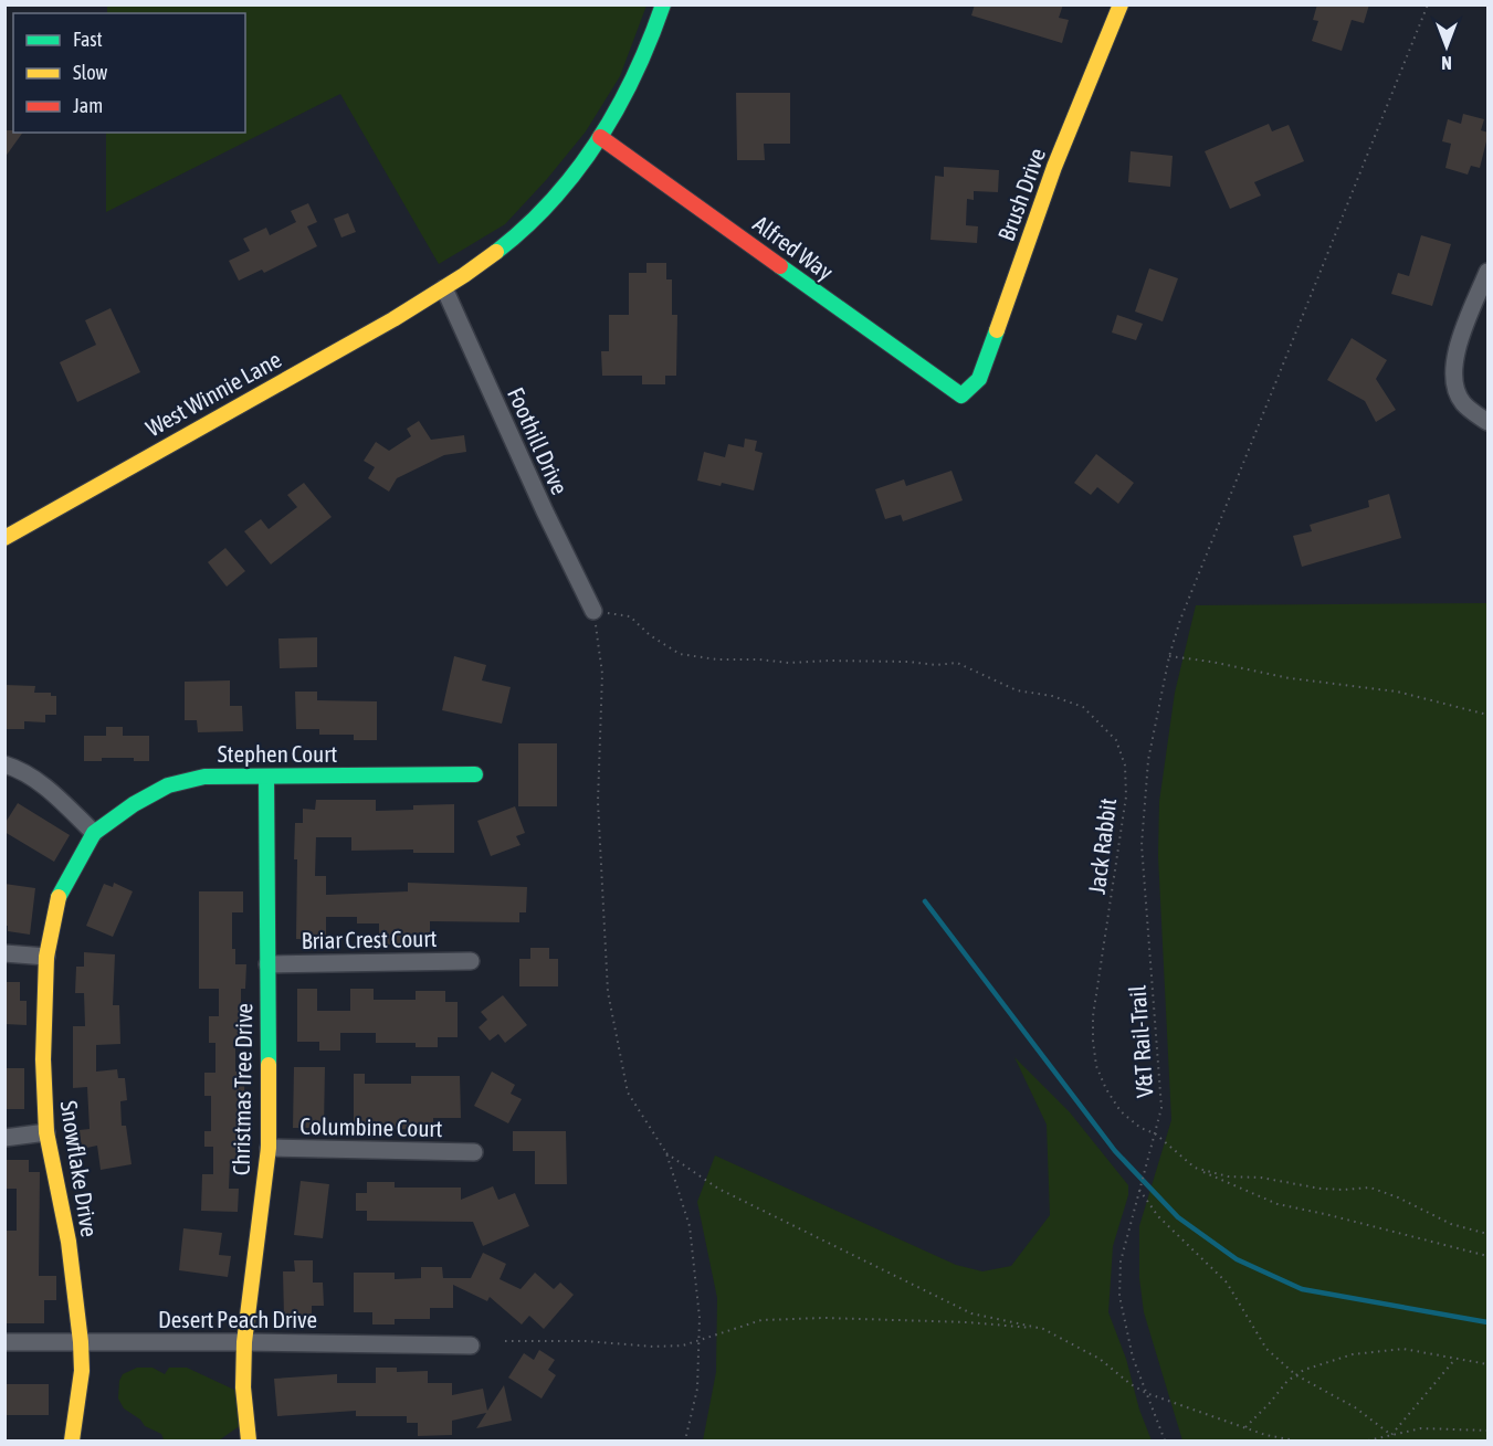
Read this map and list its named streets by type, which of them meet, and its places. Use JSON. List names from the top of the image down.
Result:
{
  "streets": {
    "street": [
      "Brush Drive",
      "Alfred Way",
      "West Winnie Lane",
      "Foothill Drive",
      "Stephen Court",
      "Briar Crest Court",
      "Christmas Tree Drive",
      "Columbine Court",
      "Snowflake Drive",
      "Desert Peach Drive"
    ],
    "path": ["Jack Rabbit", "V&T Rail-Trail"]
  },
  "crossings": [
    ["Brush Drive", "Alfred Way"],
    ["Alfred Way", "West Winnie Lane"],
    ["West Winnie Lane", "Foothill Drive"],
    ["Foothill Drive", "Jack Rabbit"],
    ["Stephen Court", "Christmas Tree Drive"],
    ["Stephen Court", "Snowflake Drive"],
    ["Jack Rabbit", "V&T Rail-Trail"],
    ["Briar Crest Court", "Christmas Tree Drive"],
    ["Christmas Tree Drive", "Columbine Court"],
    ["Christmas Tree Drive", "Desert Peach Drive"],
    ["Snowflake Drive", "Desert Peach Drive"]
  ],
  "legend": ["Fast", "Slow", "Jam"],
  "north": "bottom"
}
